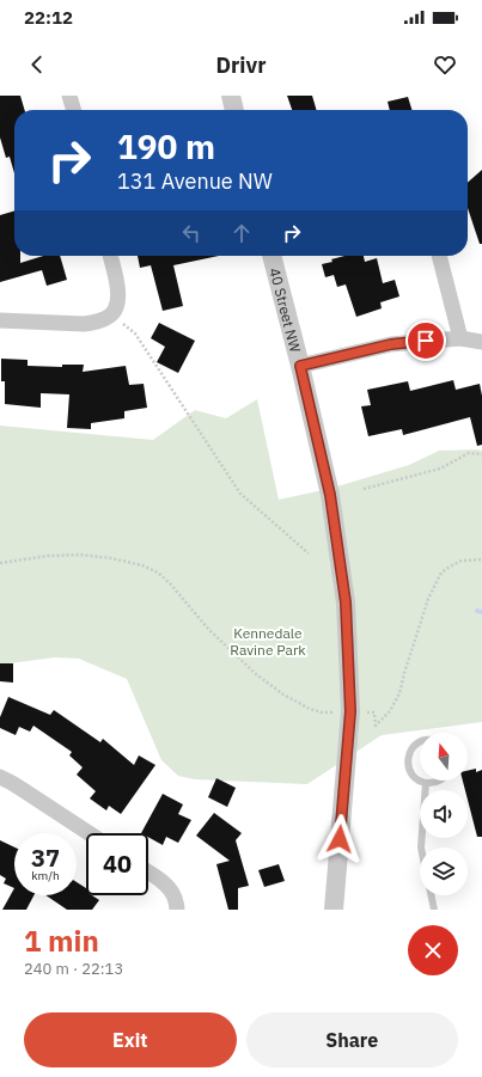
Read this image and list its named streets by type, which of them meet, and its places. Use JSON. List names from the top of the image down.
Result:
{
  "streets": {
    "street": ["40 Street NW"]
  },
  "parks": ["Kennedale Ravine Park"],
  "north": "top",
  "page": {
    "status": "22:12",
    "header": "Drivr",
    "turn": ["190 m", "131 Avenue NW"],
    "speed": "37 km/h",
    "limit": "40",
    "heading": ["1 min", "240 m · 22:13"],
    "buttons": ["Exit", "Share"]
  }
}
